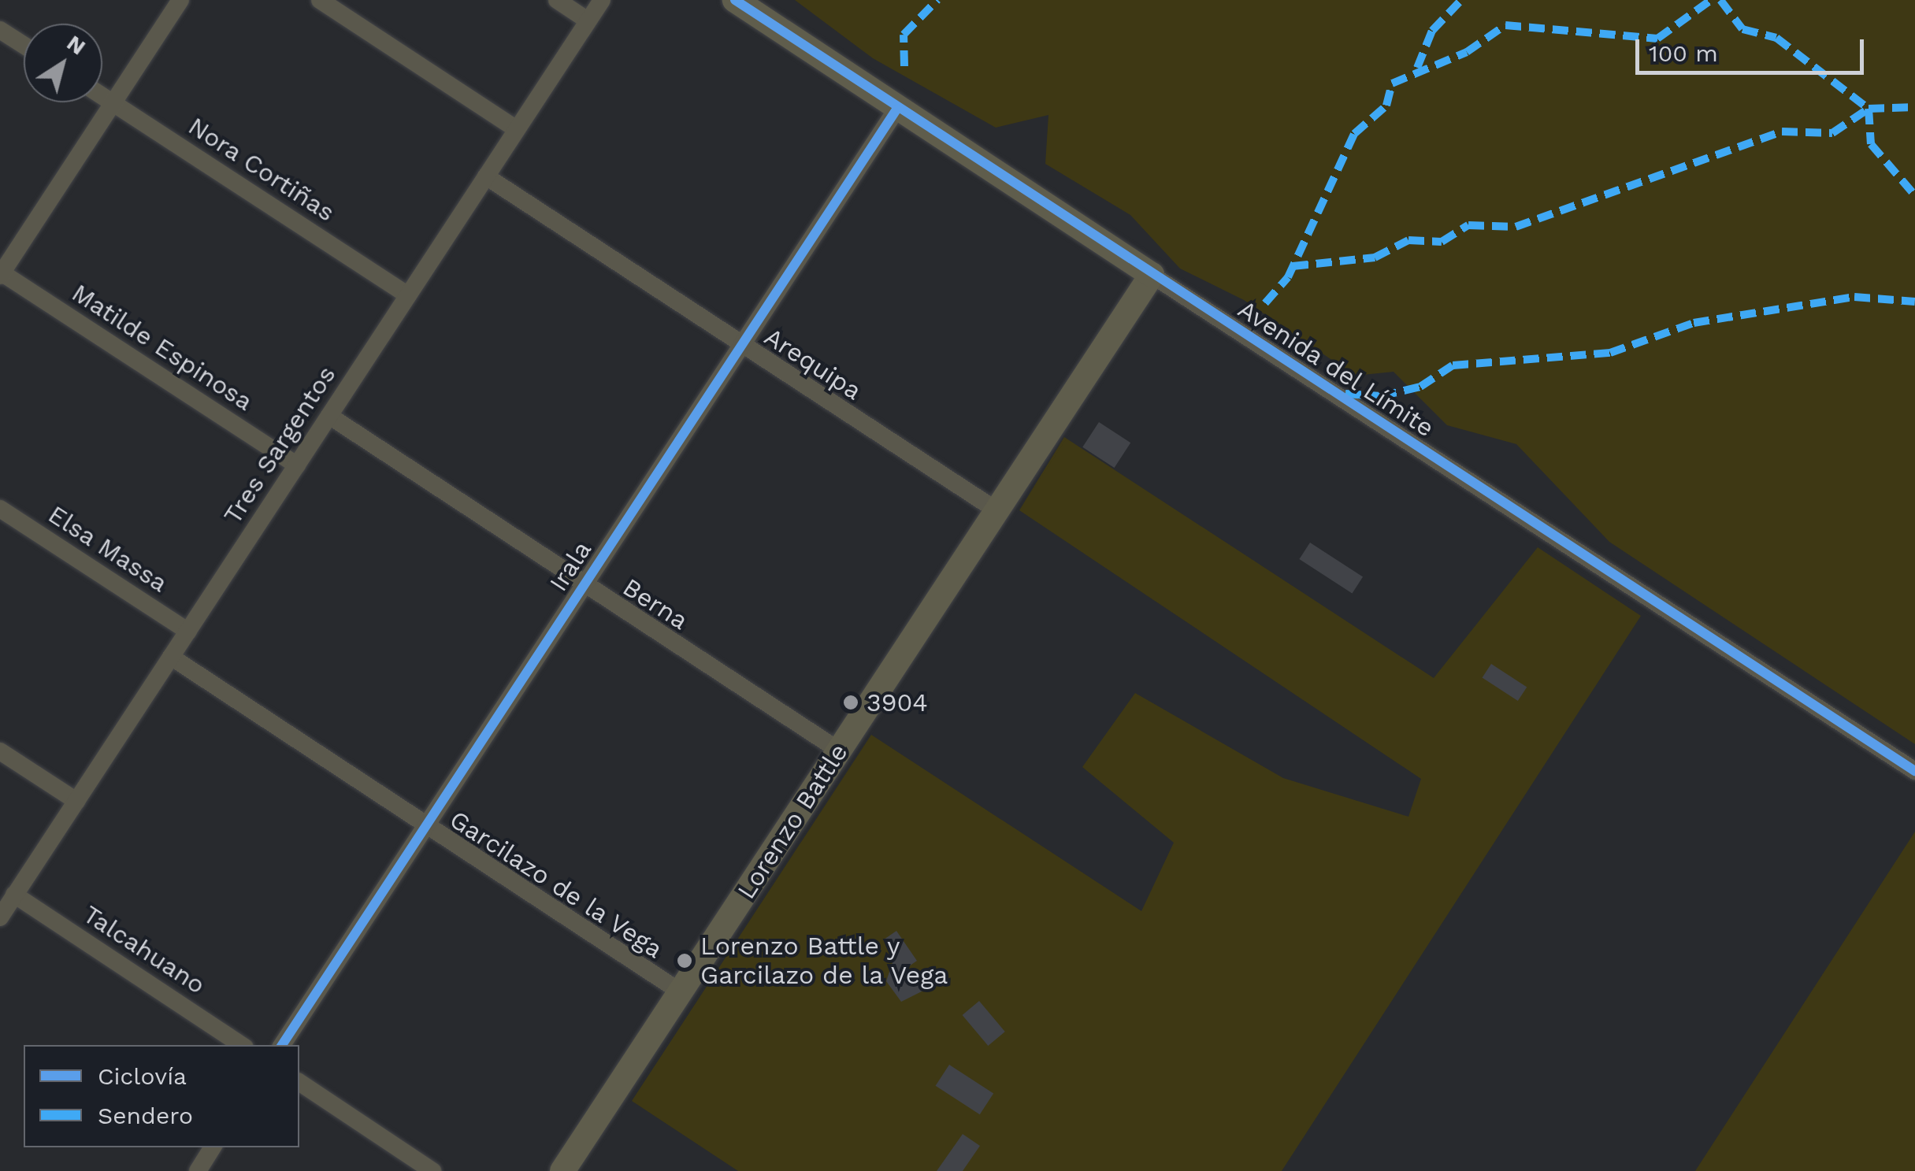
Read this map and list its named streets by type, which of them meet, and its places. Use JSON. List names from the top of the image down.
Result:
{
  "streets": {
    "street": [
      "Nora Cortiñas",
      "Matilde Espinosa",
      "Arequipa",
      "Avenida del Límite",
      "Tres Sargentos",
      "Elsa Massa",
      "Irala",
      "Berna",
      "Lorenzo Battle",
      "Garcilazo de la Vega",
      "Talcahuano"
    ]
  },
  "crossings": [
    ["Nora Cortiñas", "Tres Sargentos"],
    ["Matilde Espinosa", "Tres Sargentos"],
    ["Arequipa", "Tres Sargentos"],
    ["Arequipa", "Irala"],
    ["Arequipa", "Lorenzo Battle"],
    ["Avenida del Límite", "Irala"],
    ["Avenida del Límite", "Lorenzo Battle"],
    ["Tres Sargentos", "Elsa Massa"],
    ["Tres Sargentos", "Berna"],
    ["Tres Sargentos", "Garcilazo de la Vega"],
    ["Tres Sargentos", "Talcahuano"],
    ["Irala", "Berna"],
    ["Irala", "Garcilazo de la Vega"],
    ["Berna", "Lorenzo Battle"],
    ["Lorenzo Battle", "Garcilazo de la Vega"]
  ],
  "places": ["3904", "Lorenzo Battle y Garcilazo de la Vega"],
  "legend": ["Ciclovía", "Sendero"],
  "scale_bar": "100 m",
  "north": "top right"
}
